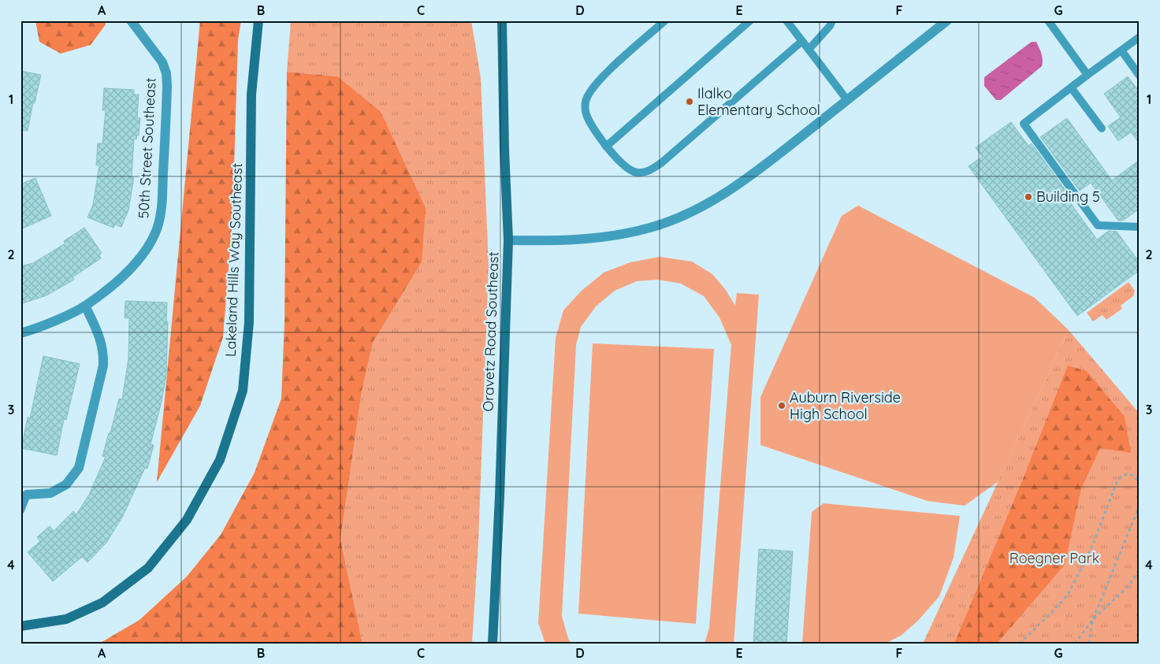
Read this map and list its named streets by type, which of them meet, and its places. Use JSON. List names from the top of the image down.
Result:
{
  "streets": {
    "street": ["50th Street Southeast", "Lakeland Hills Way Southeast", "Oravetz Road Southeast"]
  },
  "parks": ["Roegner Park"],
  "places": ["Ilalko Elementary School", "Building 5", "Auburn Riverside High School"],
  "grid": {
    "columns": [
      "A",
      "B",
      "C",
      "D",
      "E",
      "F",
      "G"
    ],
    "rows": [
      "1",
      "2",
      "3",
      "4"
    ]
  }
}
